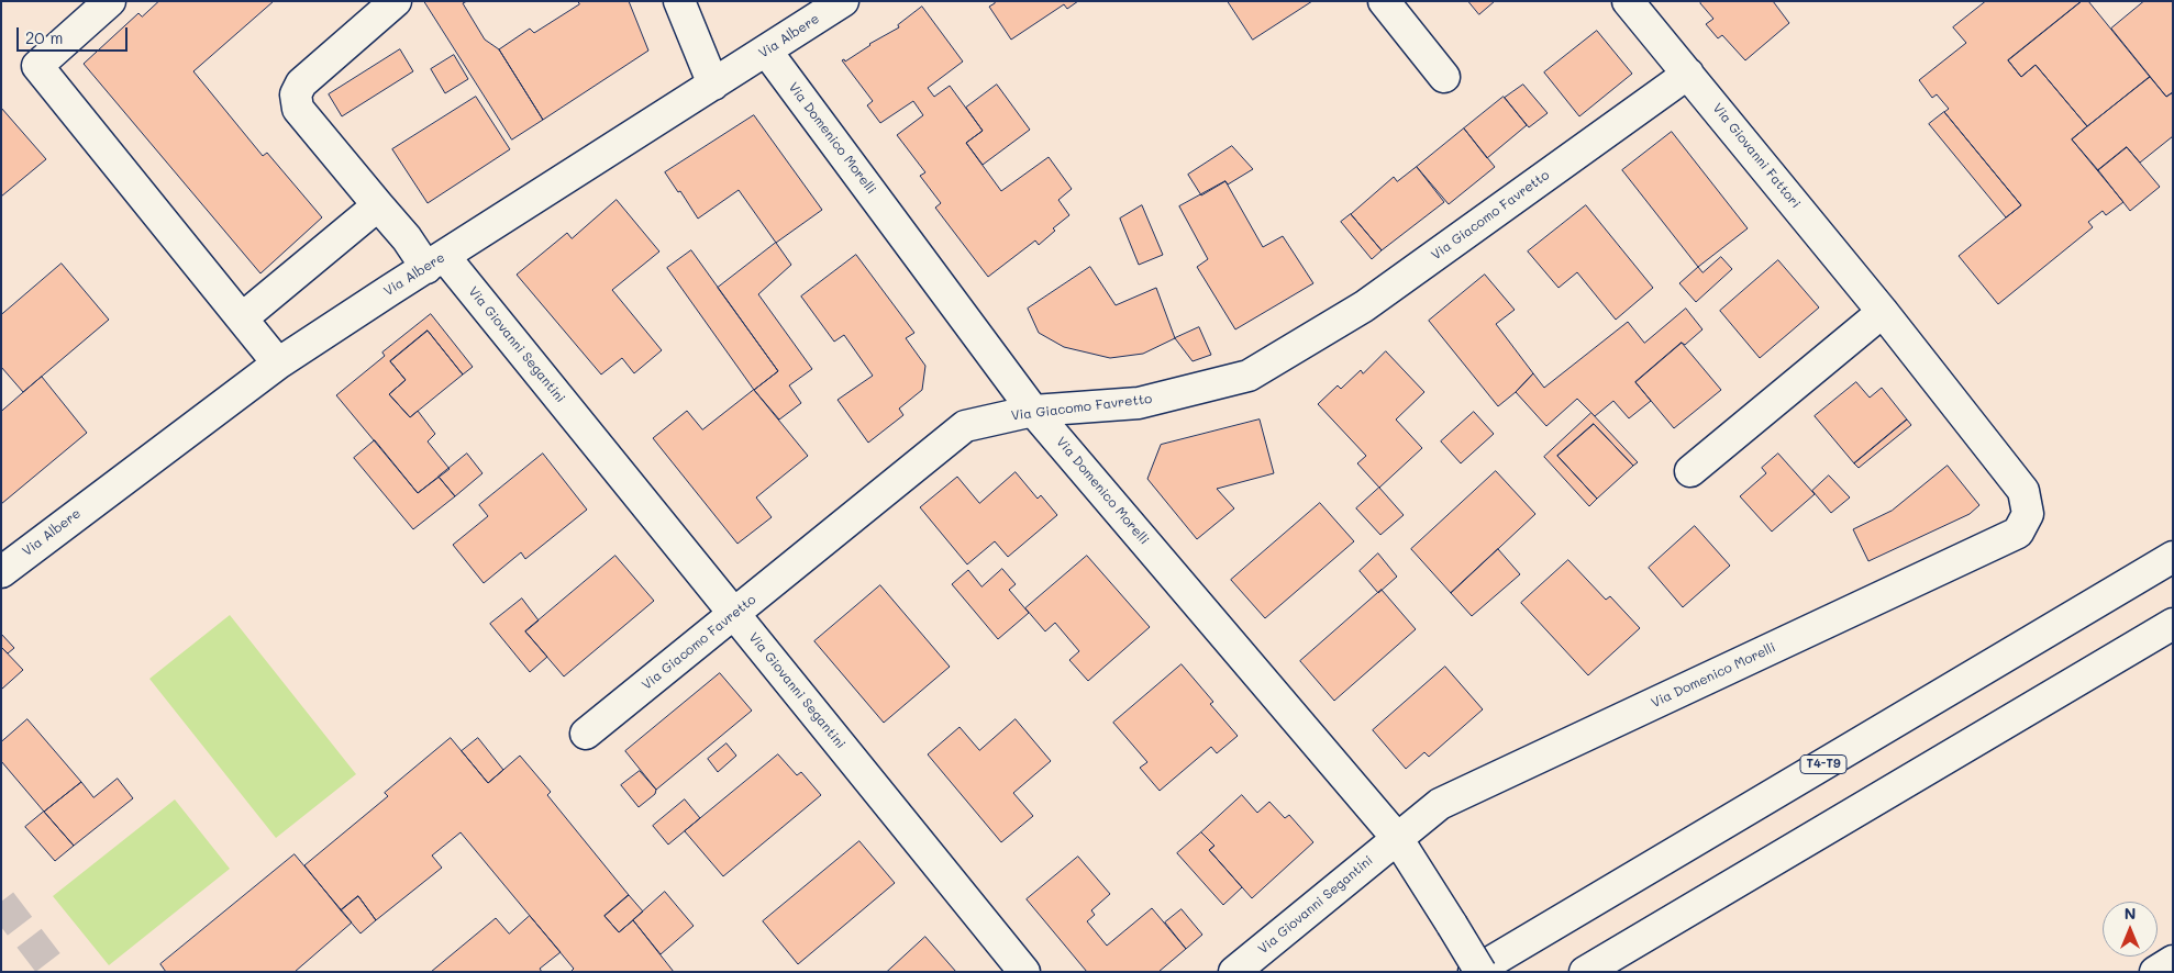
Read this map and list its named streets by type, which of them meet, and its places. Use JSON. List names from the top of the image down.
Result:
{
  "streets": {
    "main road": [
      "Via Albere",
      "Via Domenico Morelli",
      "Via Giovanni Fattori",
      "Via Giacomo Favretto",
      "Via Giovanni Segantini",
      "T4-T9"
    ]
  },
  "crossings": [
    ["Via Albere", "Via Domenico Morelli"],
    ["Via Albere", "Via Giovanni Segantini"],
    ["Via Domenico Morelli", "Via Giovanni Fattori"],
    ["Via Domenico Morelli", "Via Giacomo Favretto"],
    ["Via Domenico Morelli", "Via Giovanni Segantini"],
    ["Via Giovanni Fattori", "Via Giacomo Favretto"],
    ["Via Giacomo Favretto", "Via Giovanni Segantini"]
  ],
  "scale_bar": "20 m",
  "north": "top"
}
